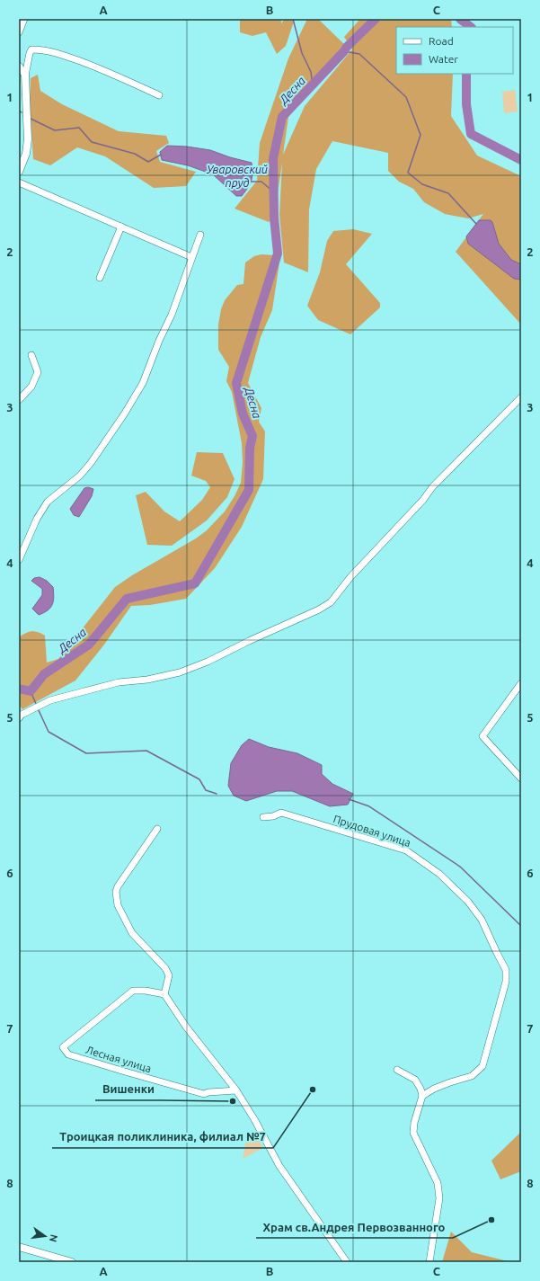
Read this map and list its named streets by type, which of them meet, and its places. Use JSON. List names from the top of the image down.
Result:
{
  "streets": {
    "street": ["Прудовая улица", "Лесная улица"]
  },
  "water": ["Десна", "Уваровский пруд"],
  "places": ["Троицкая поликлиника, филиал №7", "Вишенки", "Храм св.Андрея Первозванного"],
  "legend": ["Road", "Water"],
  "north": "right",
  "grid": {
    "columns": ["A", "B", "C"],
    "rows": [
      "1",
      "2",
      "3",
      "4",
      "5",
      "6",
      "7",
      "8"
    ]
  }
}
